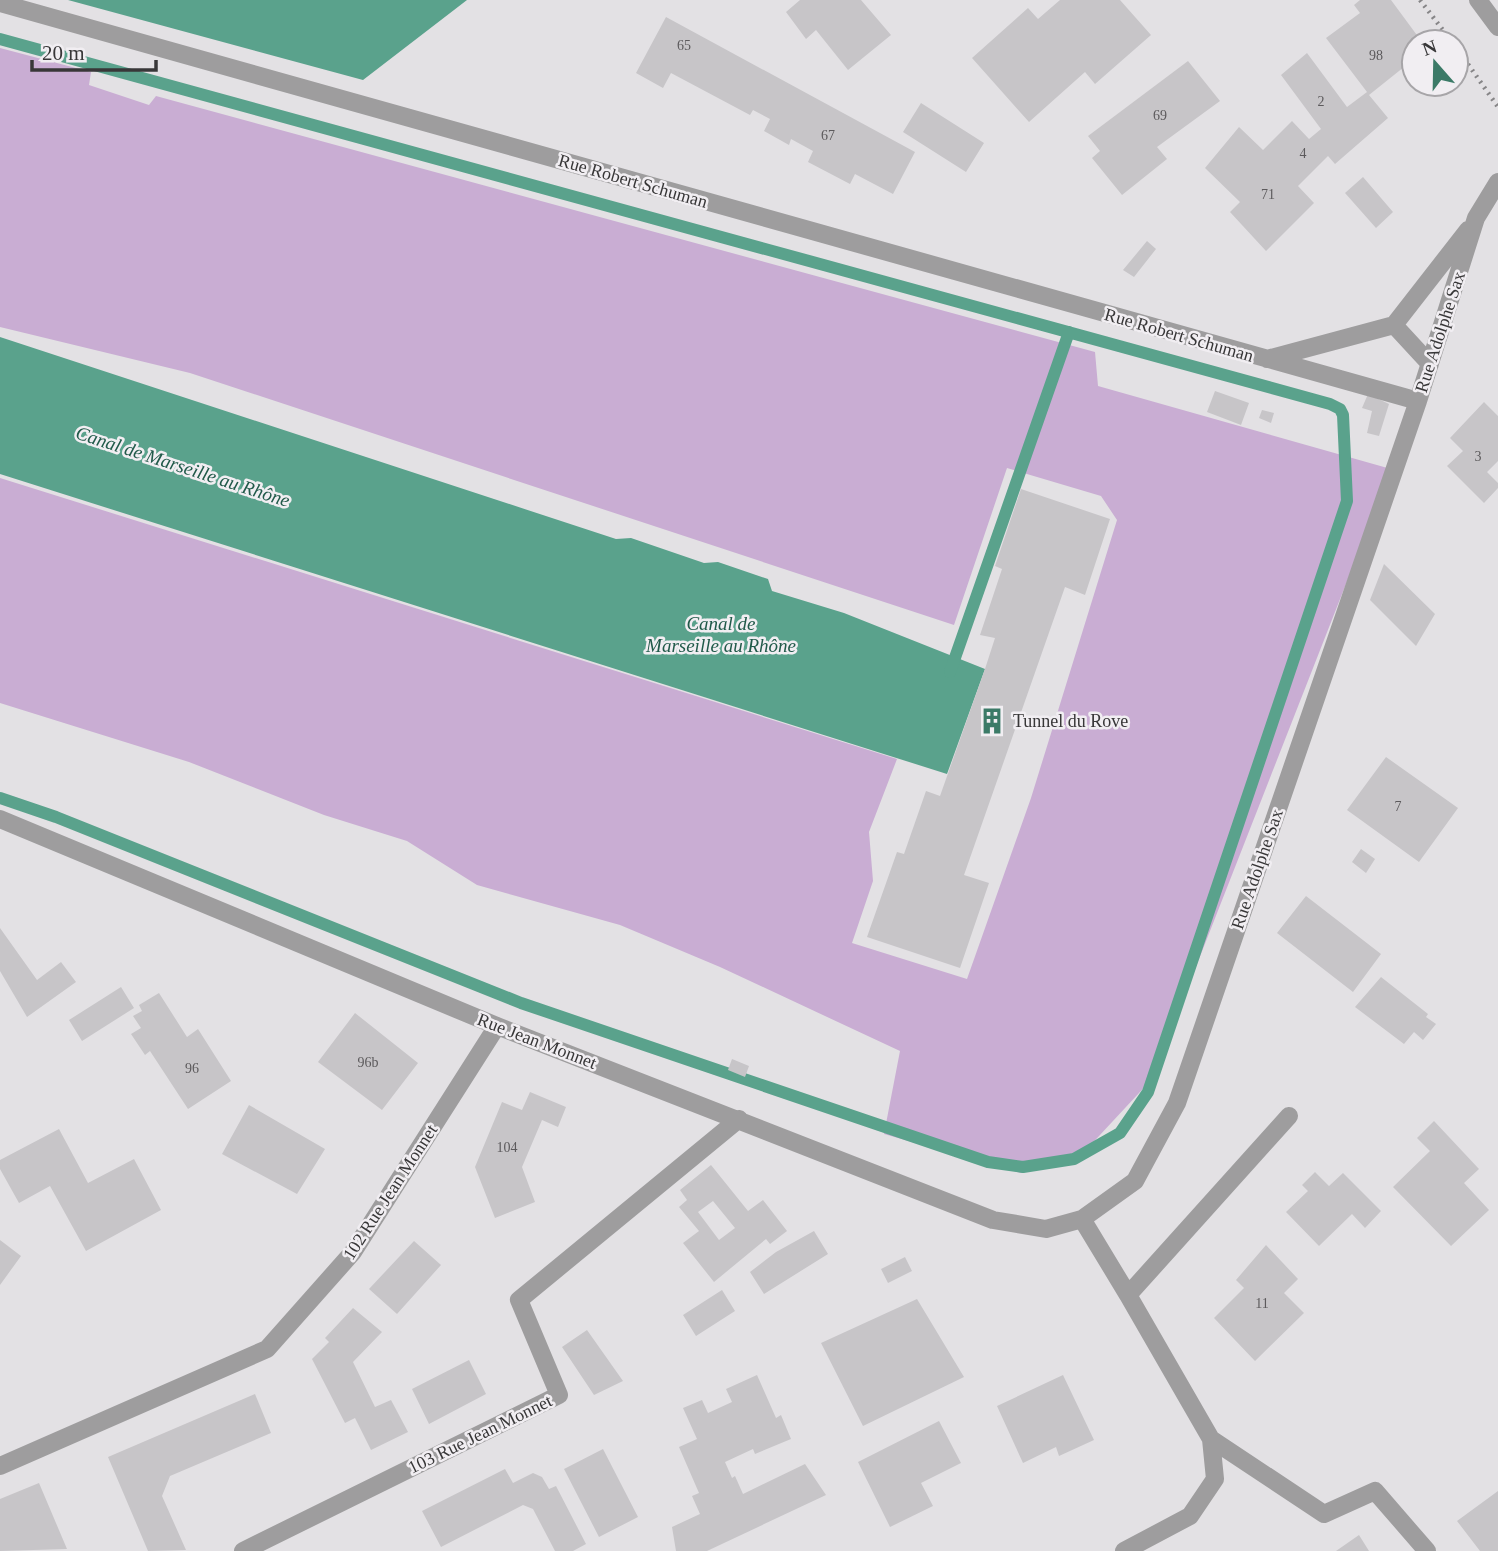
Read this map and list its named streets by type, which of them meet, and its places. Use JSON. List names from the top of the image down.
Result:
{
  "streets": {
    "street": [
      "Rue Robert Schuman",
      "Rue Adolphe Sax",
      "Rue Jean Monnet",
      "102 Rue Jean Monnet",
      "103 Rue Jean Monnet"
    ]
  },
  "crossings": [
    ["Rue Robert Schuman", "Rue Adolphe Sax"],
    ["Rue Adolphe Sax", "Rue Jean Monnet"],
    ["Rue Jean Monnet", "102 Rue Jean Monnet"],
    ["Rue Jean Monnet", "103 Rue Jean Monnet"]
  ],
  "water": ["Canal de Marseille au Rhône"],
  "places": {
    "building": ["Tunnel du Rove"]
  },
  "house_numbers": [
    "65",
    "98",
    "2",
    "69",
    "67",
    "4",
    "71",
    "3",
    "7",
    "96b",
    "96",
    "104",
    "11"
  ],
  "scale_bar": "20 m",
  "north": "top"
}
